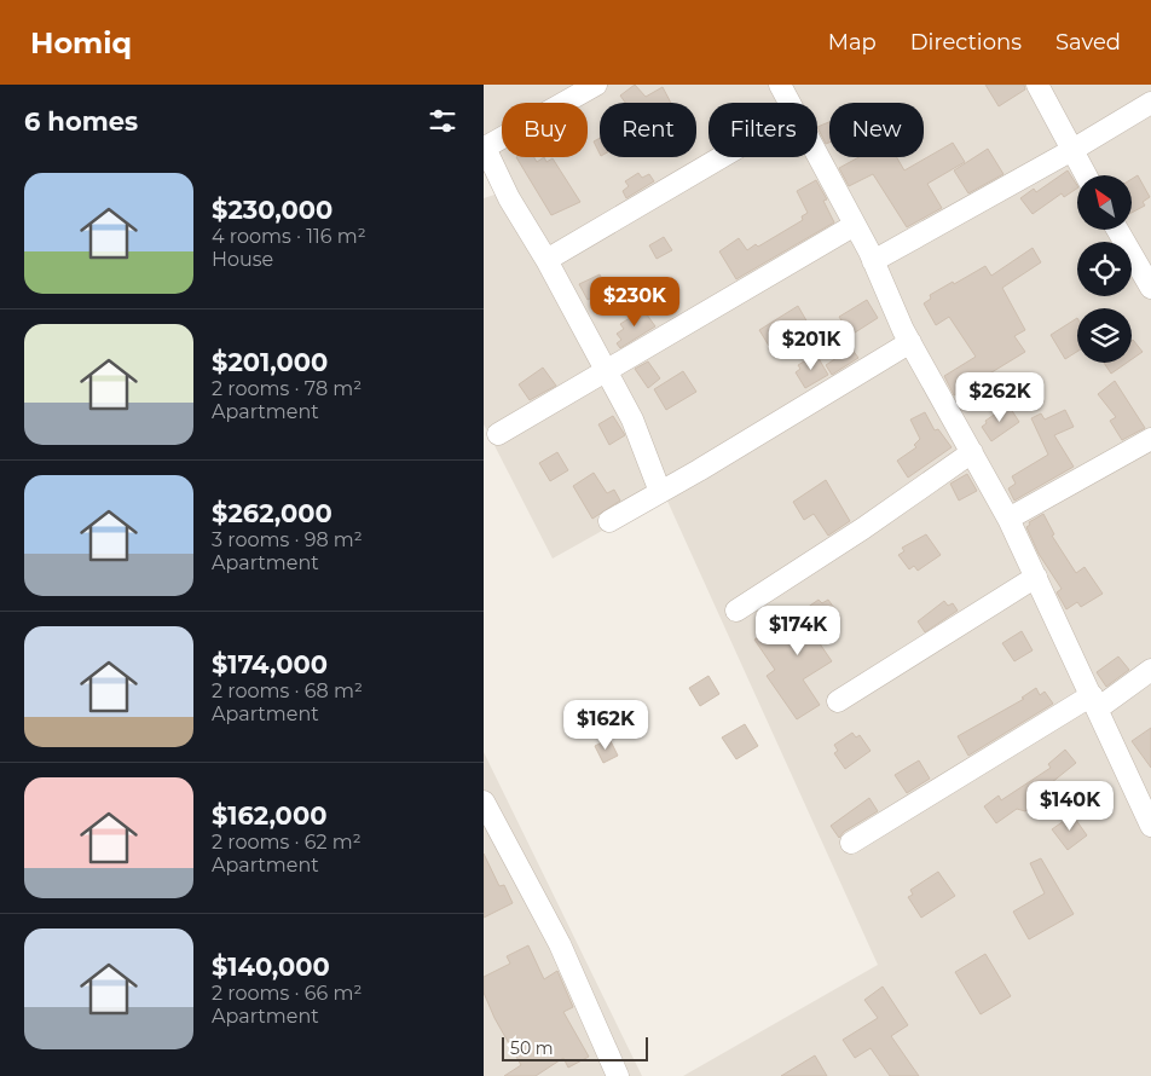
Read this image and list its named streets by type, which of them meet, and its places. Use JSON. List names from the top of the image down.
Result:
{
  "scale_bar": "50 m",
  "north": "top left",
  "page": {
    "header": "Homiq",
    "nav": ["Map", "Directions", "Saved"],
    "heading": "6 homes",
    "chip": [
      "Buy",
      "Rent",
      "Filters",
      "New"
    ],
    "list": [
      {
        "name": "$230,000",
        "note": "4 rooms · 116 m² · House"
      },
      {
        "name": "$201,000",
        "note": "2 rooms · 78 m² · Apartment"
      },
      {
        "name": "$262,000",
        "note": "3 rooms · 98 m² · Apartment"
      },
      {
        "name": "$174,000",
        "note": "2 rooms · 68 m² · Apartment"
      },
      {
        "name": "$162,000",
        "note": "2 rooms · 62 m² · Apartment"
      },
      {
        "name": "$140,000",
        "note": "2 rooms · 66 m² · Apartment"
      }
    ],
    "price": [
      "$230K",
      "$201K",
      "$262K",
      "$174K",
      "$162K",
      "$140K"
    ],
    "scale": "50 m"
  }
}
